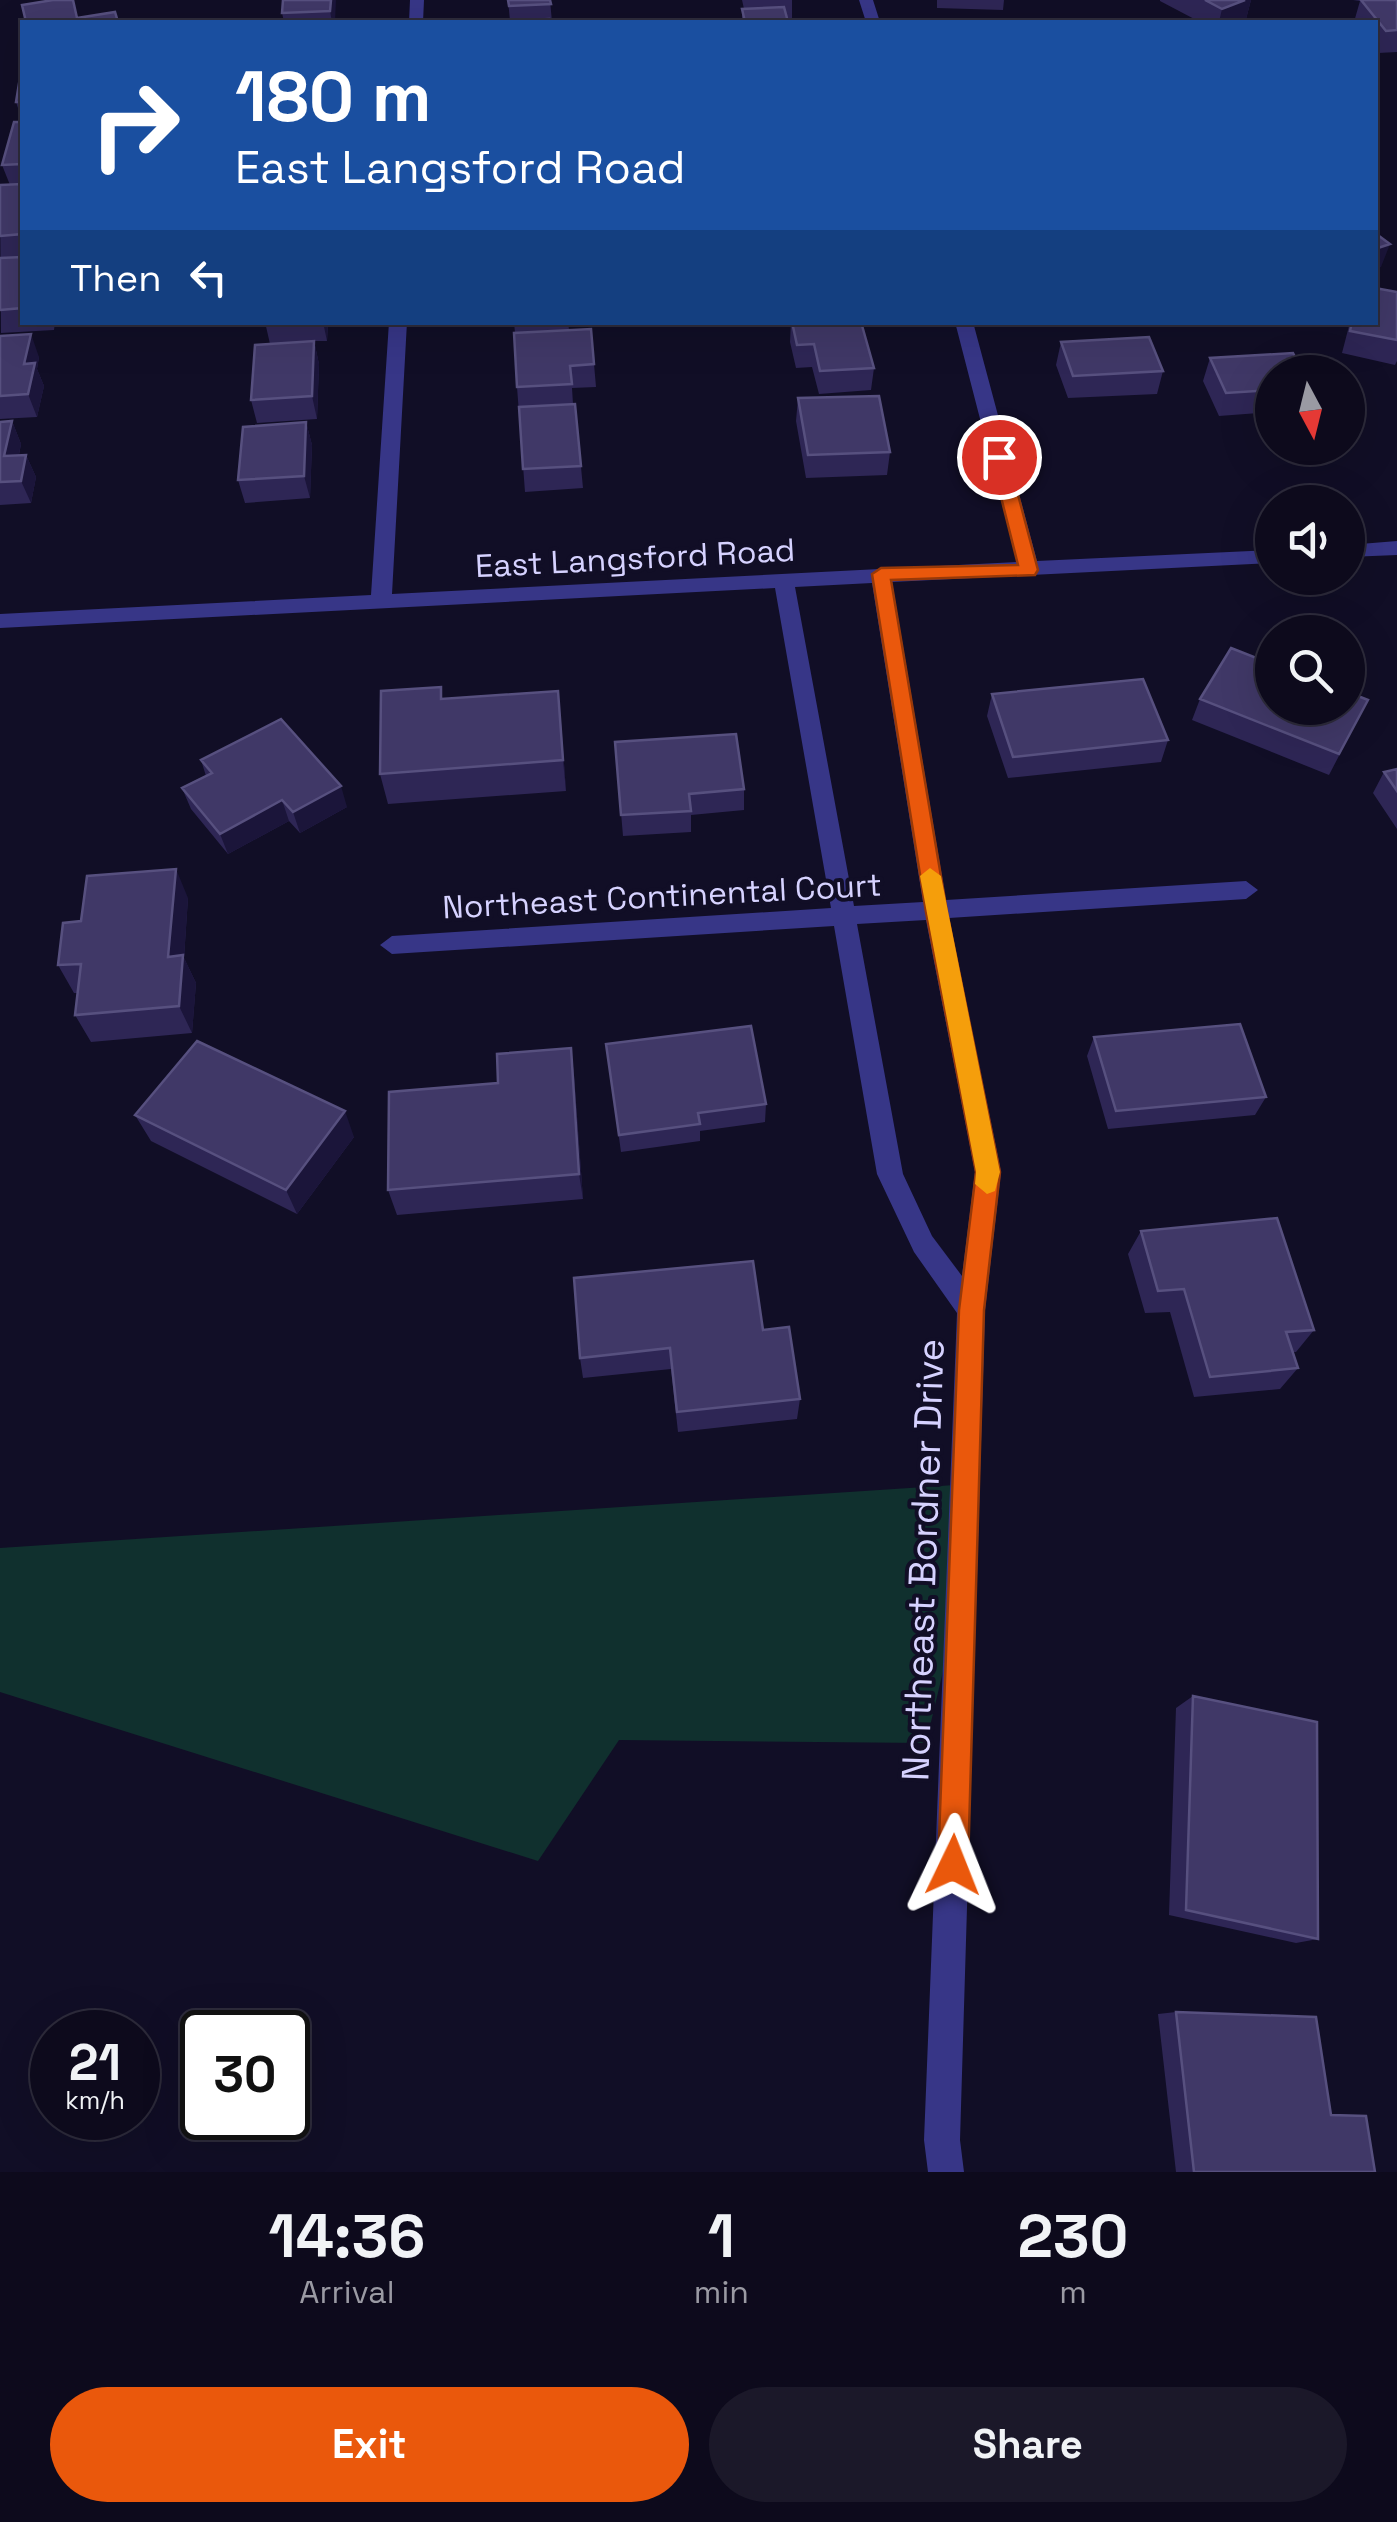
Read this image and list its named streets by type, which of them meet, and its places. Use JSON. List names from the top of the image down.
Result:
{
  "streets": {
    "street": ["East Langsford Road", "Northeast Continental Court", "Northeast Bordner Drive"]
  },
  "crossings": [
    ["East Langsford Road", "Northeast Bordner Drive"],
    ["Northeast Continental Court", "Northeast Bordner Drive"]
  ],
  "north": "bottom",
  "page": {
    "turn": ["180 m", "East Langsford Road"],
    "then": "Then",
    "speed": "21 km/h",
    "limit": "30",
    "eta": [
      "14:36",
      "Arrival",
      "1",
      "min",
      "230",
      "m"
    ],
    "buttons": ["Exit", "Share"]
  }
}
